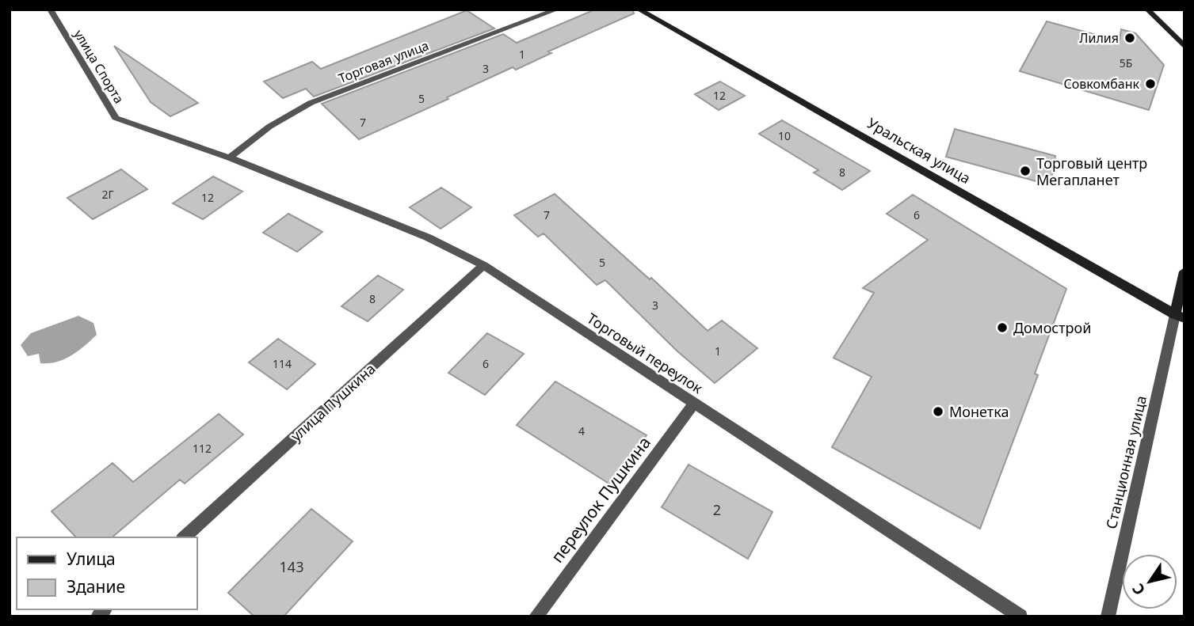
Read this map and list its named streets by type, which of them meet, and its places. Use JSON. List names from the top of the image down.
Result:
{
  "streets": {
    "main road": ["Уральская улица"],
    "street": [
      "Торговая улица",
      "улица Спорта",
      "Торговый переулок",
      "улица Пушкина",
      "Станционная улица",
      "переулок Пушкина"
    ]
  },
  "crossings": [
    ["Торговая улица", "улица Спорта"],
    ["Торговая улица", "Торговый переулок"],
    ["улица Спорта", "Торговый переулок"],
    ["Уральская улица", "Станционная улица"],
    ["Торговый переулок", "улица Пушкина"],
    ["Торговый переулок", "переулок Пушкина"]
  ],
  "places": [
    "Лилия",
    "Совкомбанк",
    "Торговый центр Мегапланет",
    "Домострой",
    "Монетка"
  ],
  "house_numbers": [
    "1",
    "5Б",
    "3",
    "12",
    "5",
    "7",
    "10",
    "8",
    "2Г",
    "12",
    "7",
    "6",
    "5",
    "8",
    "3",
    "1",
    "114",
    "6",
    "4",
    "112",
    "2",
    "143"
  ],
  "legend": ["Улица", "Здание"],
  "north": "bottom left"
}
